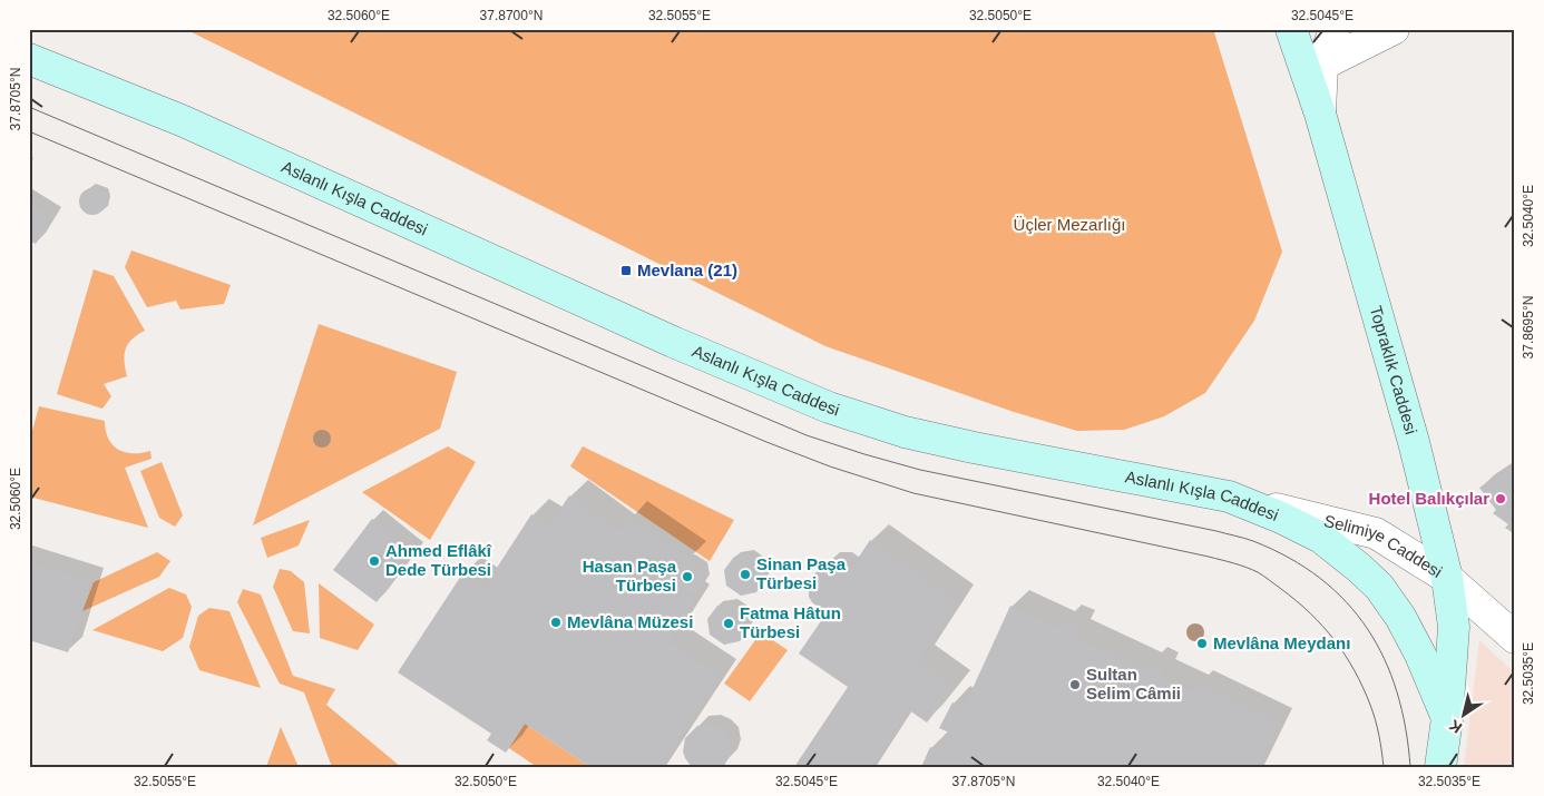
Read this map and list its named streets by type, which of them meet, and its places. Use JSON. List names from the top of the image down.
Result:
{
  "streets": {
    "main road": ["Aslanlı Kışla Caddesi", "Topraklık Caddesi"],
    "street": ["Selimiye Caddesi"]
  },
  "crossings": [
    ["Aslanlı Kışla Caddesi", "Topraklık Caddesi"],
    ["Aslanlı Kışla Caddesi", "Selimiye Caddesi"],
    ["Topraklık Caddesi", "Selimiye Caddesi"]
  ],
  "parks": ["Üçler Mezarlığı"],
  "places": {
    "transit": ["Mevlana (21)"],
    "other": [
      "Hotel Balıkçılar",
      "Ahmed Eflâkî Dede Türbesi",
      "Sinan Paşa Türbesi",
      "Hasan Paşa Türbesi",
      "Mevlâna Müzesi",
      "Fatma Hâtun Türbesi",
      "Mevlâna Meydanı",
      "Sultan Selim Câmii"
    ]
  },
  "north": "bottom left",
  "coordinates": [
    "32.5060°E",
    "37.8700°N",
    "32.5055°E",
    "32.5050°E",
    "32.5045°E",
    "37.8705°N",
    "32.5040°E",
    "37.8695°N",
    "32.5035°E"
  ]
}
